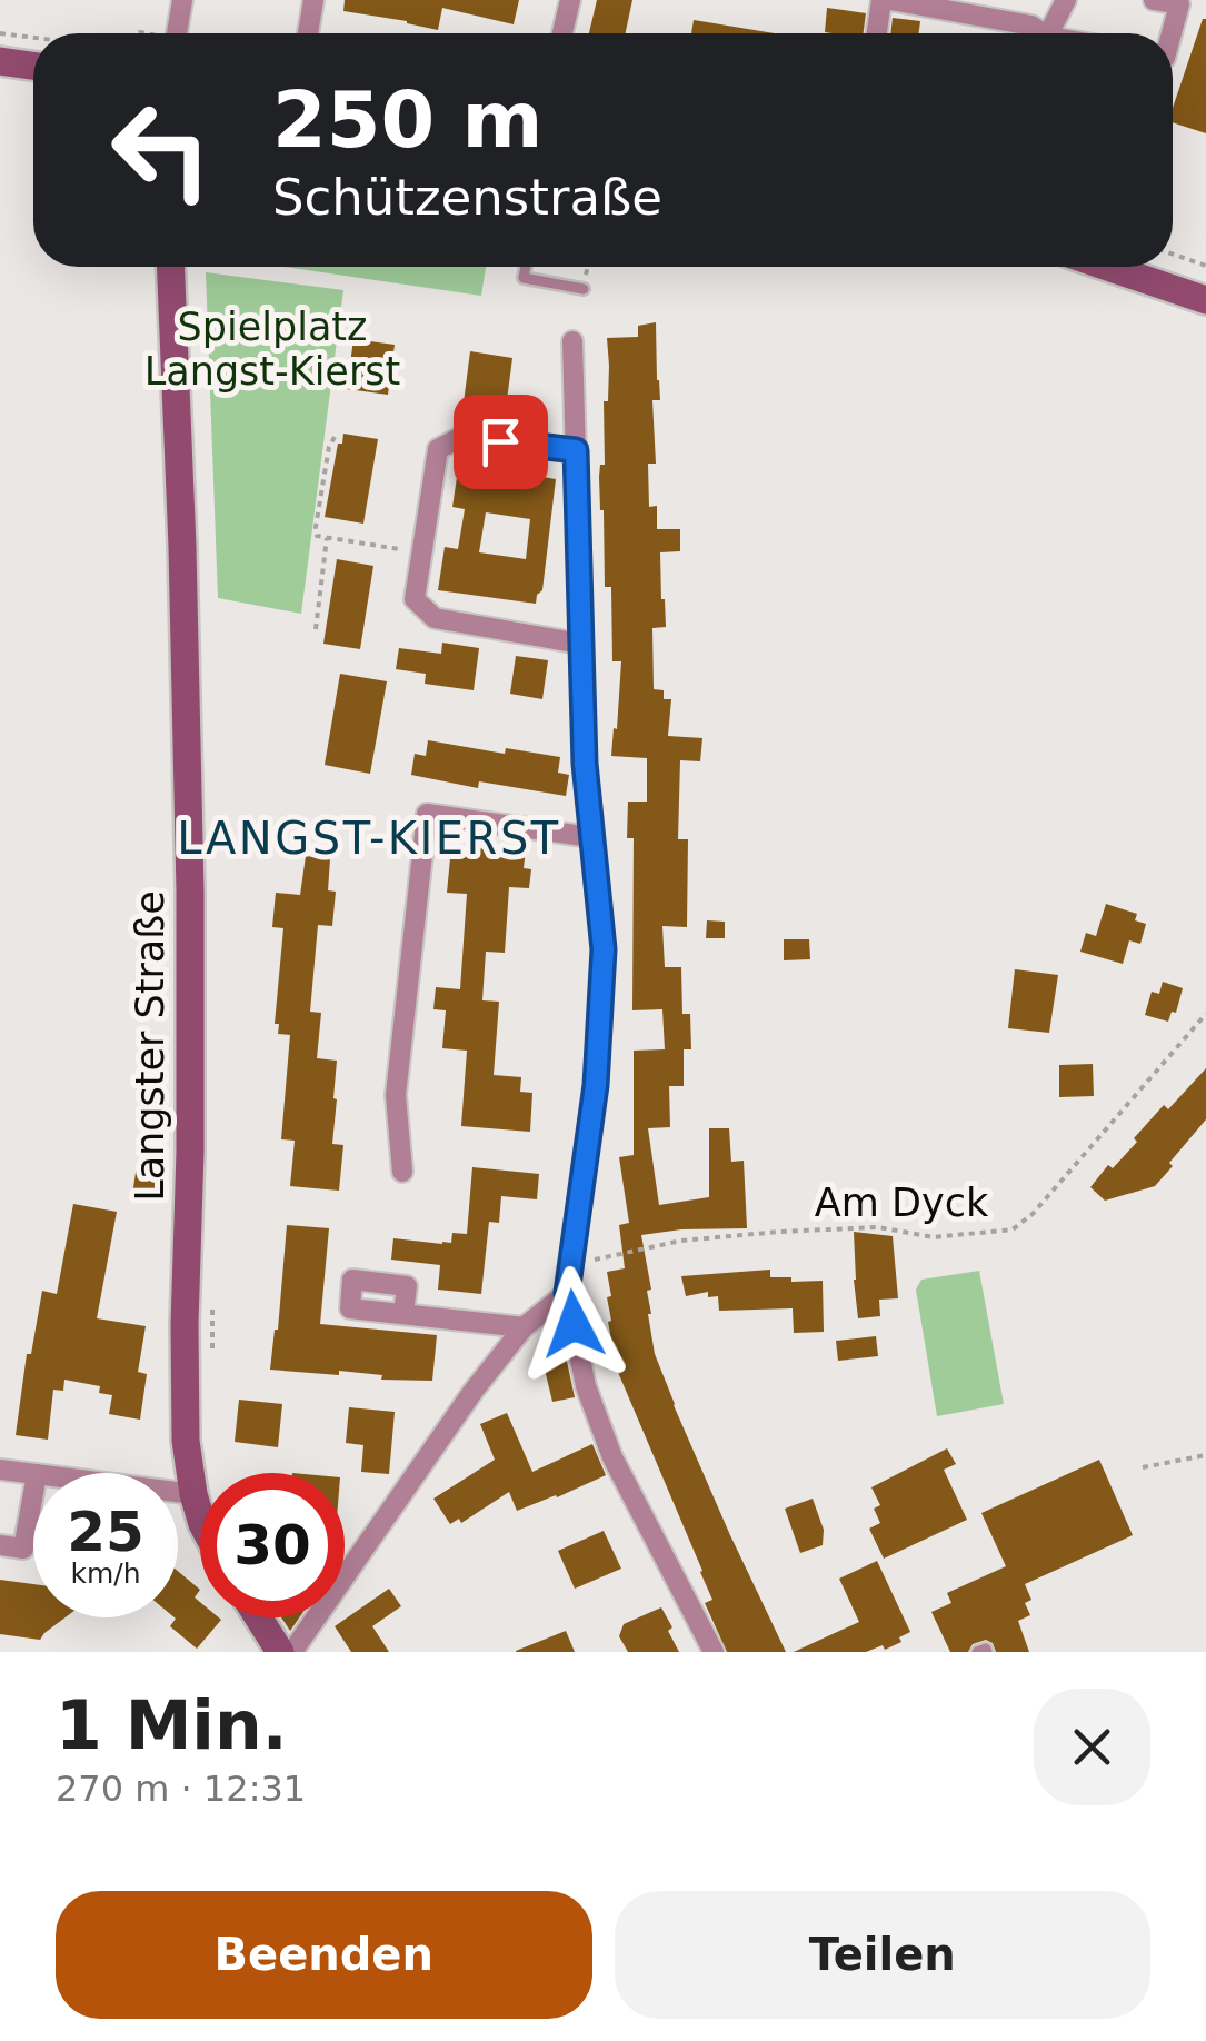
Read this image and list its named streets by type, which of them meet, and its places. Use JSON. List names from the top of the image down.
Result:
{
  "streets": {
    "street": ["Langster Straße"],
    "path": ["Am Dyck"]
  },
  "districts": ["LANGST-KIERST"],
  "parks": ["Spielplatz Langst-Kierst"],
  "page": {
    "turn": ["250 m", "Schützenstraße"],
    "speed": "25 km/h",
    "limit": "30",
    "heading": ["1 Min.", "270 m · 12:31"],
    "buttons": ["Beenden", "Teilen"]
  }
}
